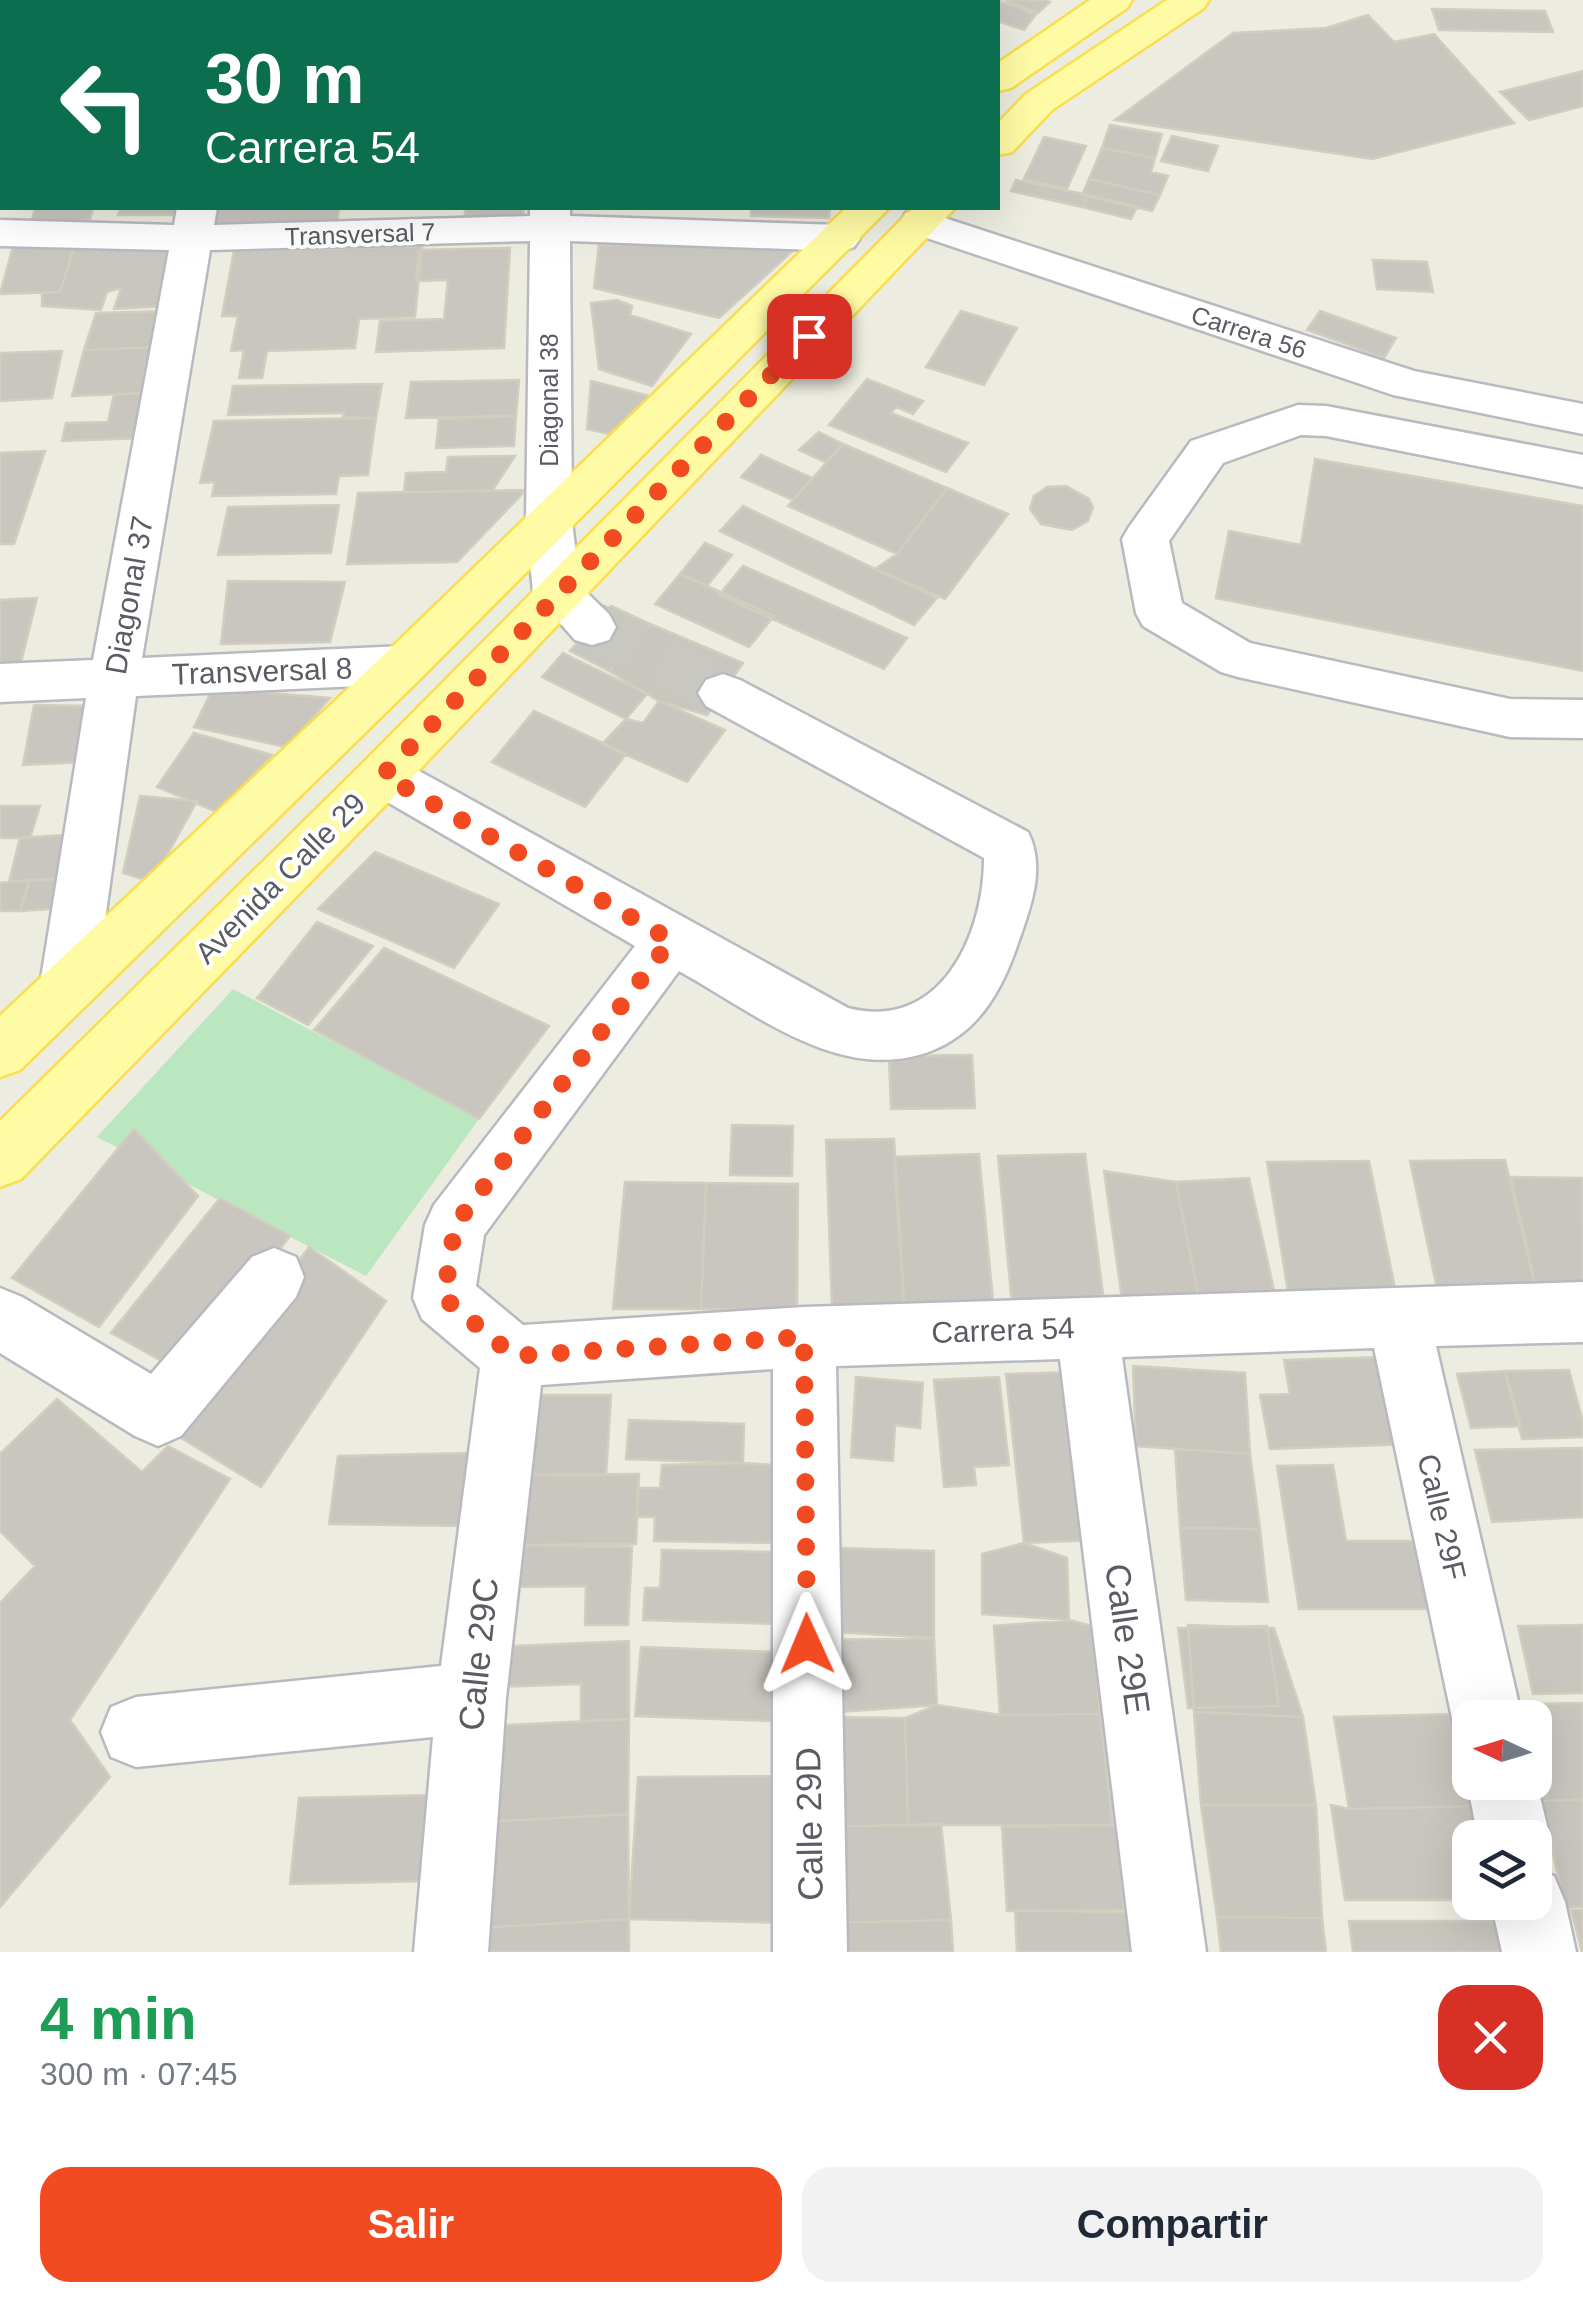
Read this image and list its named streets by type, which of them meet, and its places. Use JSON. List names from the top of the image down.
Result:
{
  "streets": {
    "main road": ["Avenida Calle 29"],
    "street": [
      "Transversal 7",
      "Carrera 56",
      "Diagonal 38",
      "Diagonal 37",
      "Transversal 8",
      "Carrera 54",
      "Calle 29F",
      "Calle 29E",
      "Calle 29C",
      "Calle 29D"
    ]
  },
  "crossings": [
    ["Transversal 7", "Diagonal 38"],
    ["Transversal 7", "Diagonal 37"],
    ["Carrera 56", "Avenida Calle 29"],
    ["Diagonal 38", "Avenida Calle 29"],
    ["Diagonal 37", "Transversal 8"],
    ["Carrera 54", "Calle 29F"],
    ["Carrera 54", "Calle 29E"],
    ["Carrera 54", "Calle 29C"],
    ["Carrera 54", "Calle 29D"]
  ],
  "north": "left",
  "page": {
    "turn": ["30 m", "Carrera 54"],
    "heading": ["4 min", "300 m · 07:45"],
    "buttons": ["Salir", "Compartir"]
  }
}
